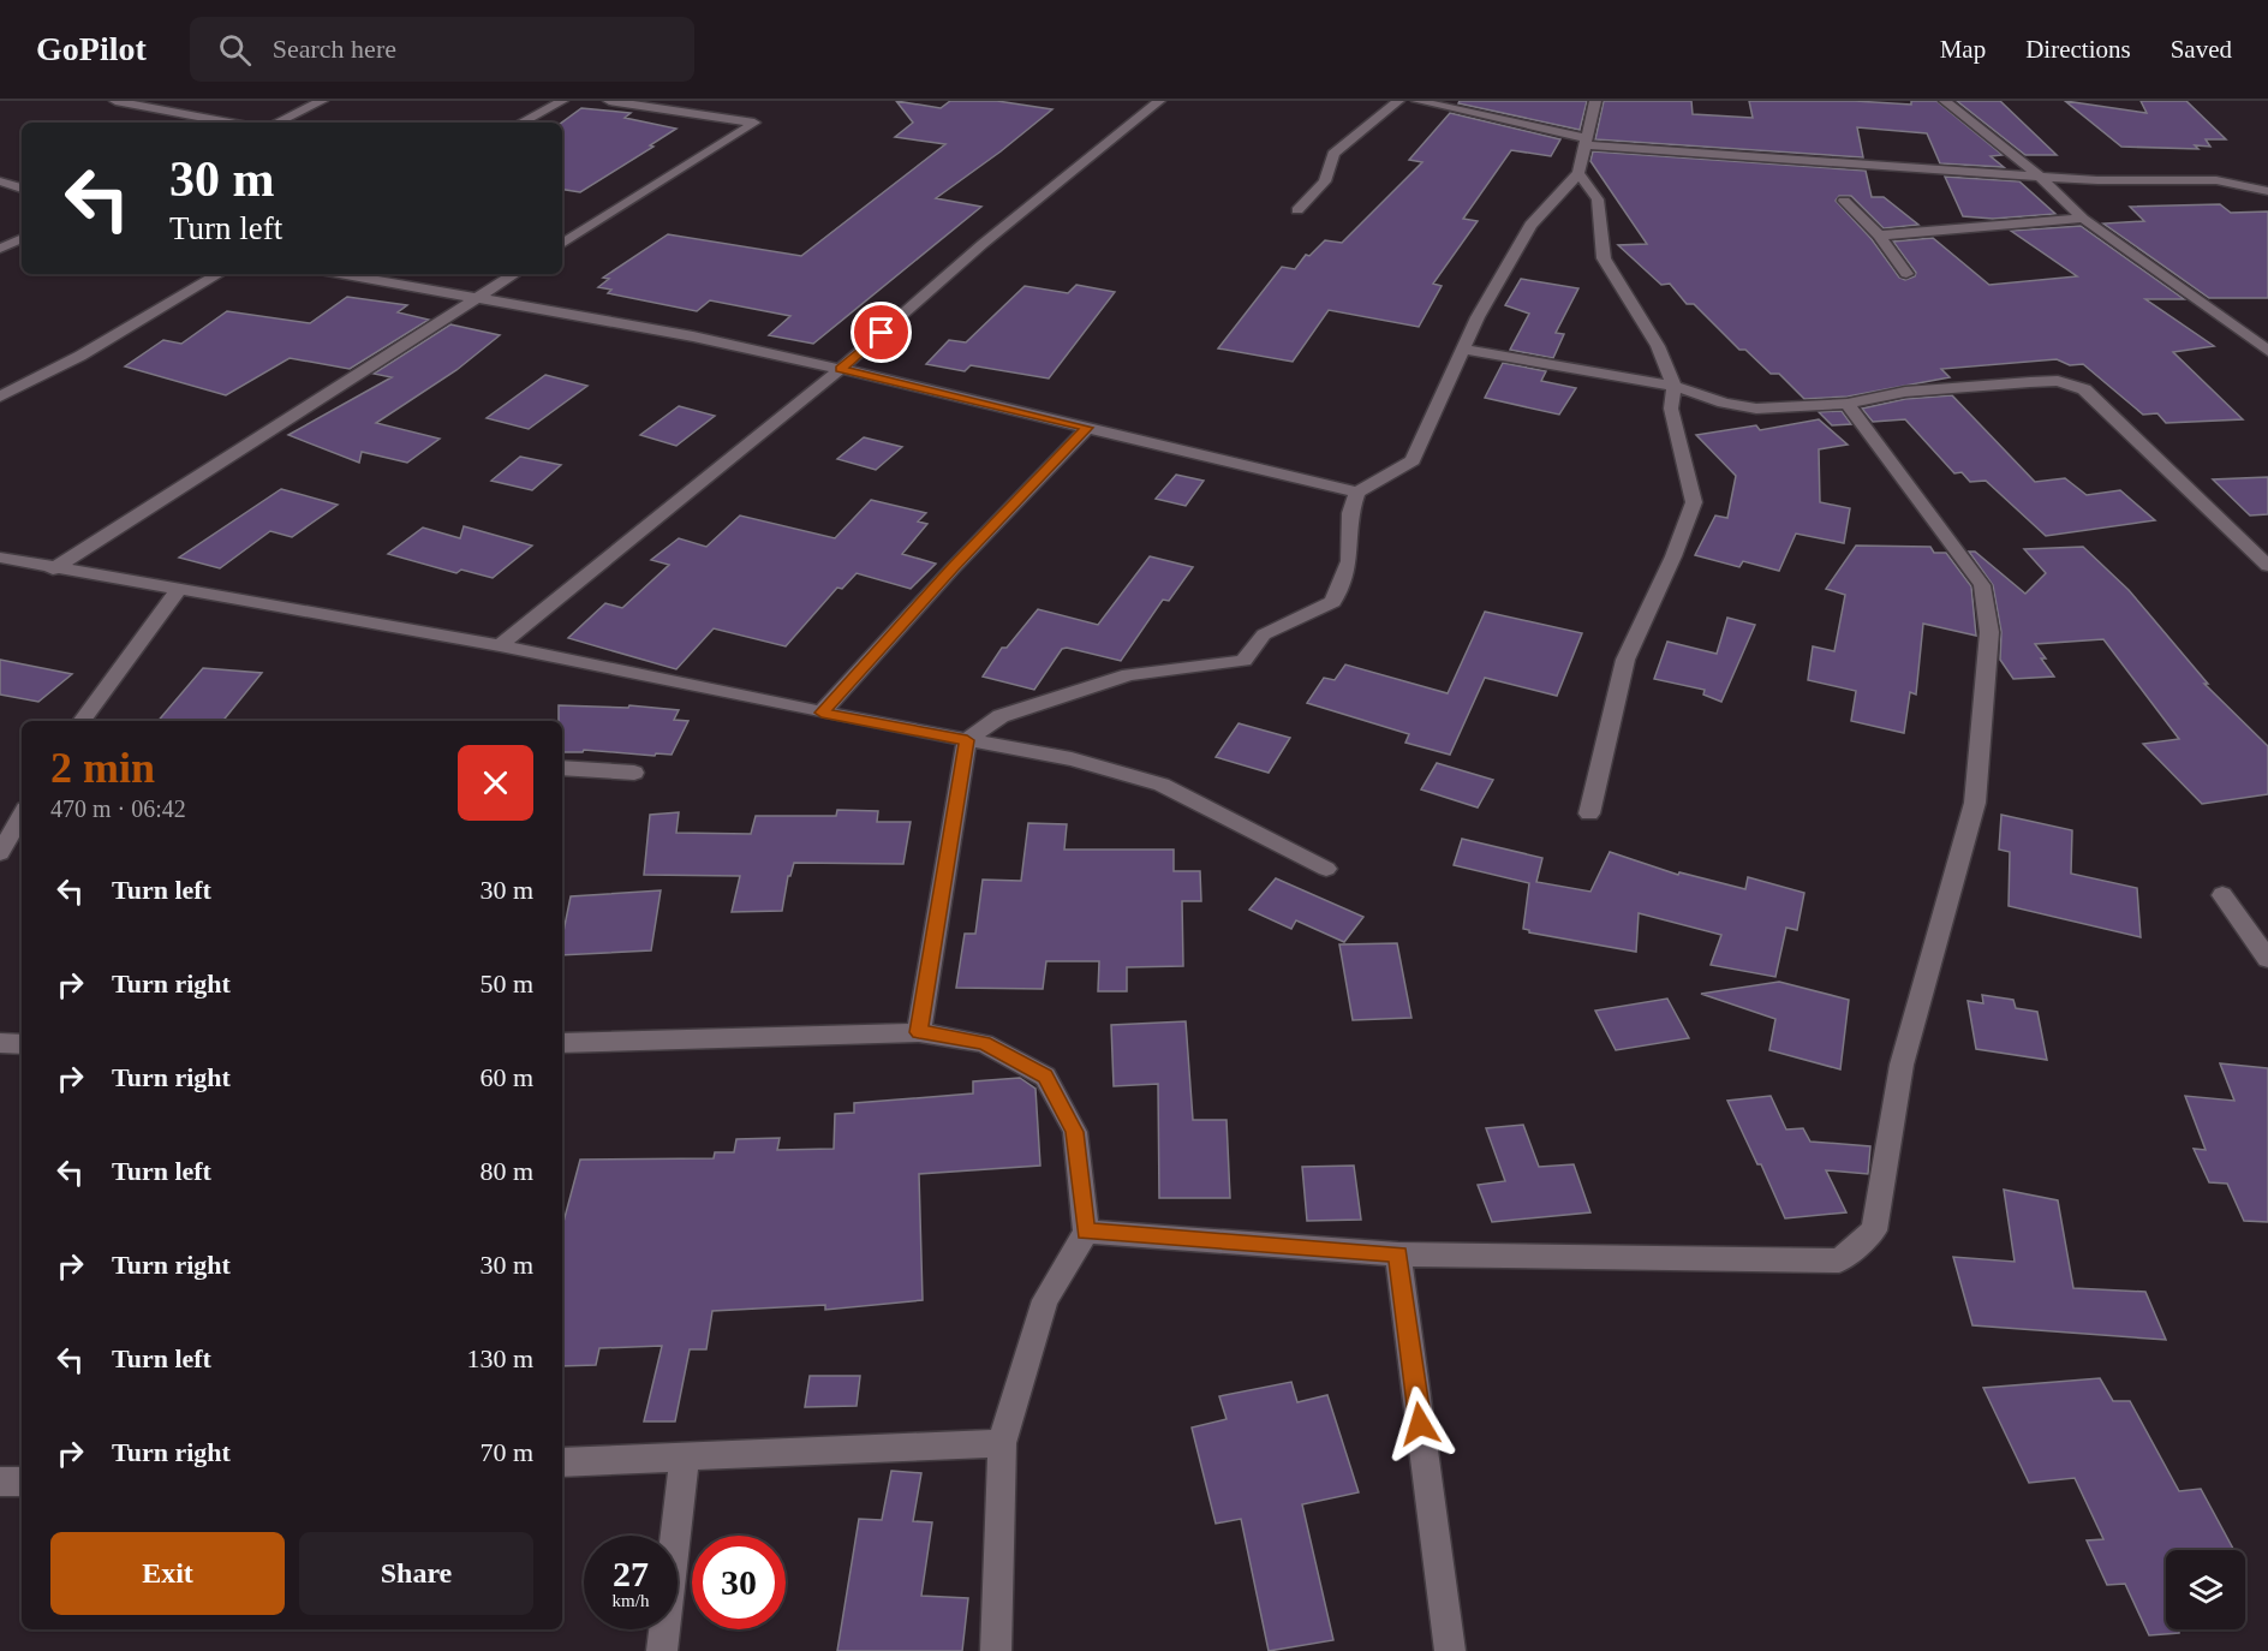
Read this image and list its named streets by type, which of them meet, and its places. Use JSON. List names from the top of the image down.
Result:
{
  "page": {
    "header": "GoPilot",
    "search": "Search here",
    "nav": ["Map", "Directions", "Saved"],
    "turn": ["30 m", "Turn left"],
    "heading": ["2 min", "470 m · 06:42"],
    "list": [
      {
        "name": "Turn left",
        "value": "30 m"
      },
      {
        "name": "Turn right",
        "value": "50 m"
      },
      {
        "name": "Turn right",
        "value": "60 m"
      },
      {
        "name": "Turn left",
        "value": "80 m"
      },
      {
        "name": "Turn right",
        "value": "30 m"
      },
      {
        "name": "Turn left",
        "value": "130 m"
      },
      {
        "name": "Turn right",
        "value": "70 m"
      }
    ],
    "buttons": ["Exit", "Share"],
    "speed": "27 km/h",
    "limit": "30"
  }
}
